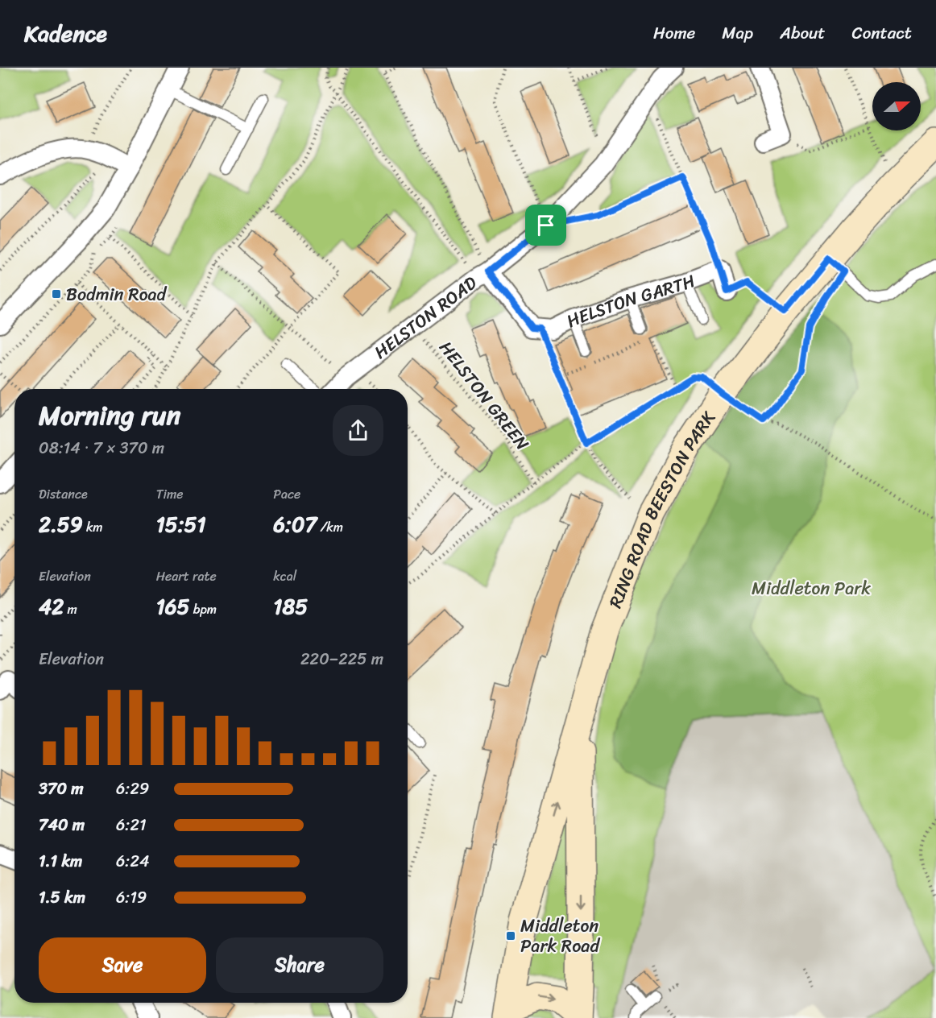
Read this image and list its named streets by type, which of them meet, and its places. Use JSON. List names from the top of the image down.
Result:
{
  "streets": {
    "street": ["HELSTON GARTH", "HELSTON ROAD", "RING ROAD BEESTON PARK"],
    "path": ["HELSTON GREEN"]
  },
  "crossings": [
    ["HELSTON ROAD", "HELSTON GREEN"]
  ],
  "parks": ["Middleton Park"],
  "places": {
    "transit": ["Bodmin Road", "Middleton Park Road"]
  },
  "north": "right",
  "page": {
    "header": "Kadence",
    "nav": [
      "Home",
      "Map",
      "About",
      "Contact"
    ],
    "heading": ["Morning run", "08:14 · 7 × 370 m"],
    "stats": [
      ["Distance", "2.59 km"],
      ["Time", "15:51"],
      ["Pace", "6:07 /km"],
      ["Elevation", "42 m"],
      ["Heart rate", "165 bpm"],
      ["kcal", "185"]
    ],
    "chart": ["Elevation", "220–225 m"],
    "list": [
      {
        "name": "370 m",
        "note": "6:29"
      },
      {
        "name": "740 m",
        "note": "6:21"
      },
      {
        "name": "1.1 km",
        "note": "6:24"
      },
      {
        "name": "1.5 km",
        "note": "6:19"
      }
    ],
    "buttons": ["Save", "Share"]
  }
}
